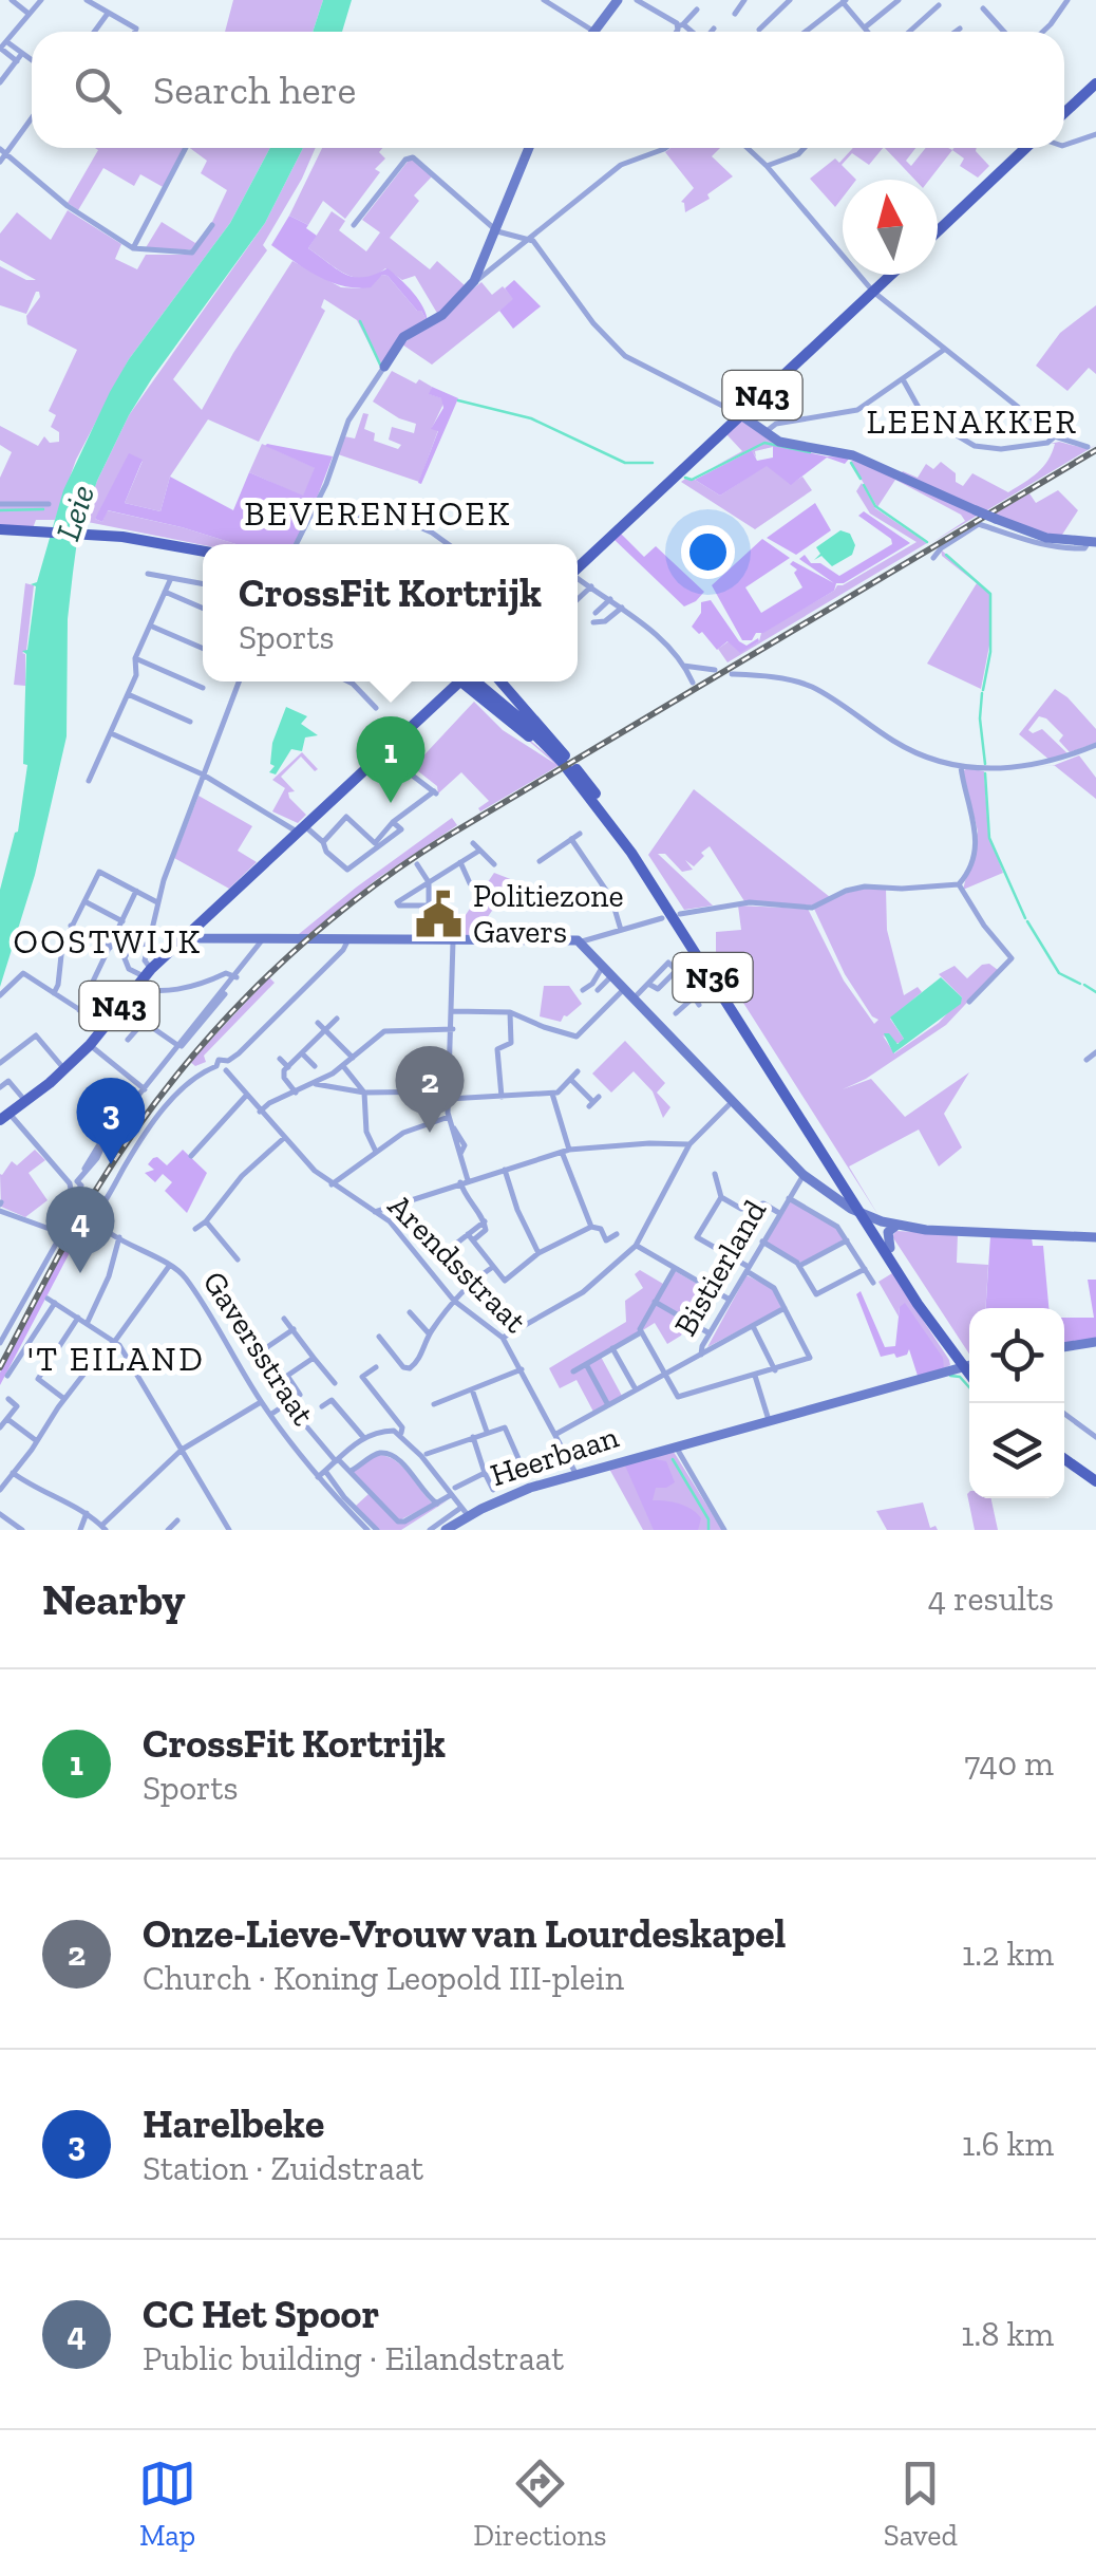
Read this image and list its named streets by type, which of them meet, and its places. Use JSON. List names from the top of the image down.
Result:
{
  "streets": {
    "main road": ["N43", "N36"],
    "street": [
      "Arendsstraat",
      "Bistierland",
      "Gaversstraat",
      "Heerbaan"
    ]
  },
  "crossings": [
    ["Arendsstraat", "Bistierland"],
    ["Arendsstraat", "Heerbaan"]
  ],
  "districts": [
    "LEENAKKER",
    "BEVERENHOEK",
    "OOSTWIJK",
    "'T EILAND"
  ],
  "water": ["Leie"],
  "places": {
    "public building": ["Politiezone Gavers"]
  },
  "north": "top",
  "page": {
    "search": "Search here",
    "popup": ["CrossFit Kortrijk", "Sports"],
    "pins": [
      "1",
      "2",
      "3",
      "4"
    ],
    "heading": ["Nearby", "4 results"],
    "list": [
      {
        "mark": "1",
        "name": "CrossFit Kortrijk",
        "note": "Sports",
        "value": "740 m"
      },
      {
        "mark": "2",
        "name": "Onze-Lieve-Vrouw van Lourdeskapel",
        "note": "Church · Koning Leopold III-plein",
        "value": "1.2 km"
      },
      {
        "mark": "3",
        "name": "Harelbeke",
        "note": "Station · Zuidstraat",
        "value": "1.6 km"
      },
      {
        "mark": "4",
        "name": "CC Het Spoor",
        "note": "Public building · Eilandstraat",
        "value": "1.8 km"
      }
    ],
    "nav": ["Map", "Directions", "Saved"]
  }
}
